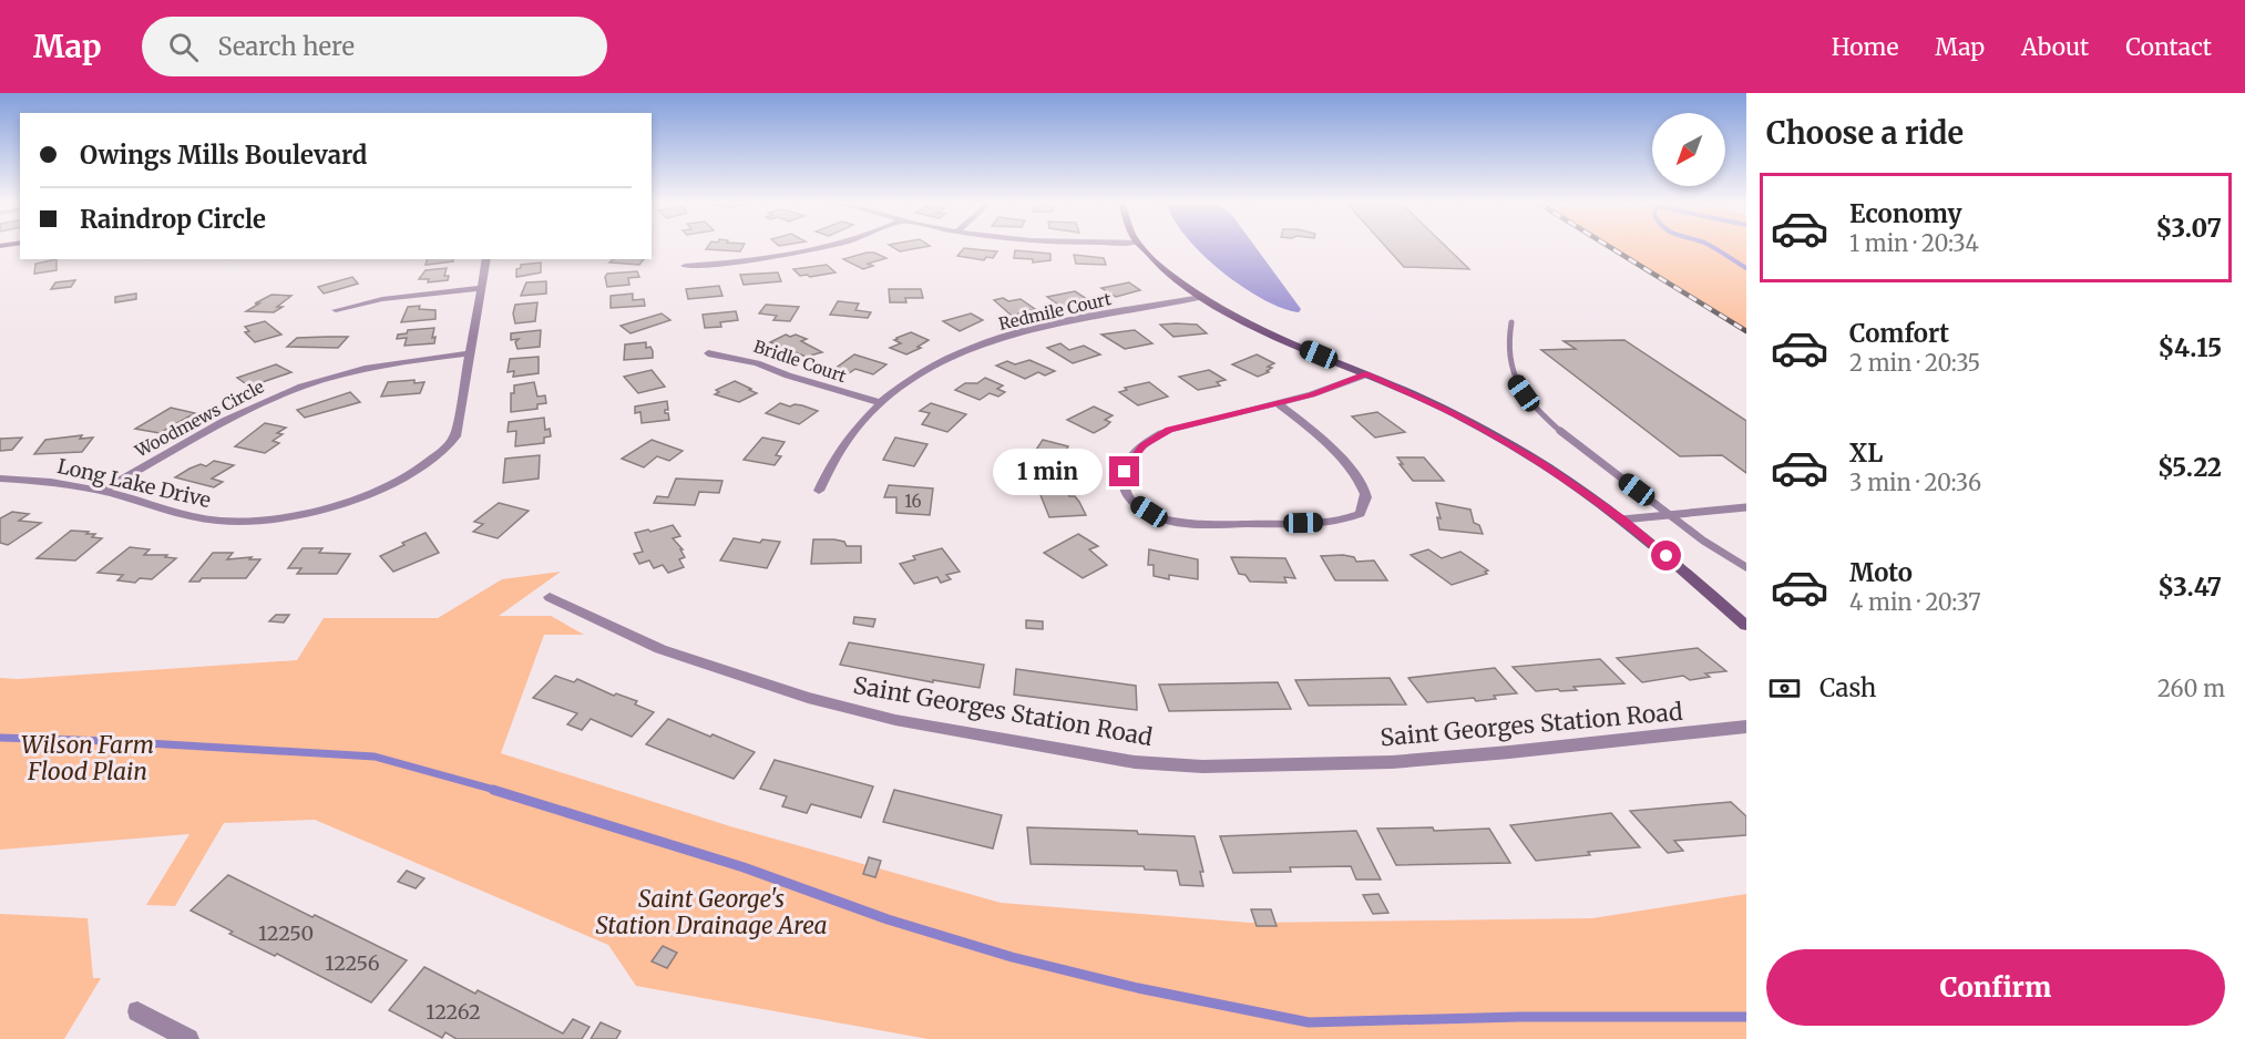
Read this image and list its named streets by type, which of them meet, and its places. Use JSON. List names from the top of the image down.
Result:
{
  "streets": {
    "street": [
      "Redmile Court",
      "Bridle Court",
      "Woodmews Circle",
      "Long Lake Drive",
      "Saint Georges Station Road"
    ]
  },
  "crossings": [
    ["Redmile Court", "Bridle Court"],
    ["Woodmews Circle", "Long Lake Drive"]
  ],
  "parks": ["Wilson Farm Flood Plain", "Saint George's Station Drainage Area"],
  "house_numbers": [
    "16",
    "12250",
    "12256",
    "12262"
  ],
  "north": "bottom left",
  "page": {
    "header": "Map",
    "search": "Search here",
    "nav": [
      "Home",
      "Map",
      "About",
      "Contact"
    ],
    "heading": "Choose a ride",
    "banner": ["Owings Mills Boulevard", "Raindrop Circle"],
    "list": [
      {
        "name": "Economy",
        "note": "1 min · 20:34",
        "value": "$3.07"
      },
      {
        "name": "Comfort",
        "note": "2 min · 20:35",
        "value": "$4.15"
      },
      {
        "name": "XL",
        "note": "3 min · 20:36",
        "value": "$5.22"
      },
      {
        "name": "Moto",
        "note": "4 min · 20:37",
        "value": "$3.47"
      }
    ],
    "bubble": "1 min",
    "pay": ["Cash", "260 m"],
    "buttons": "Confirm"
  }
}
